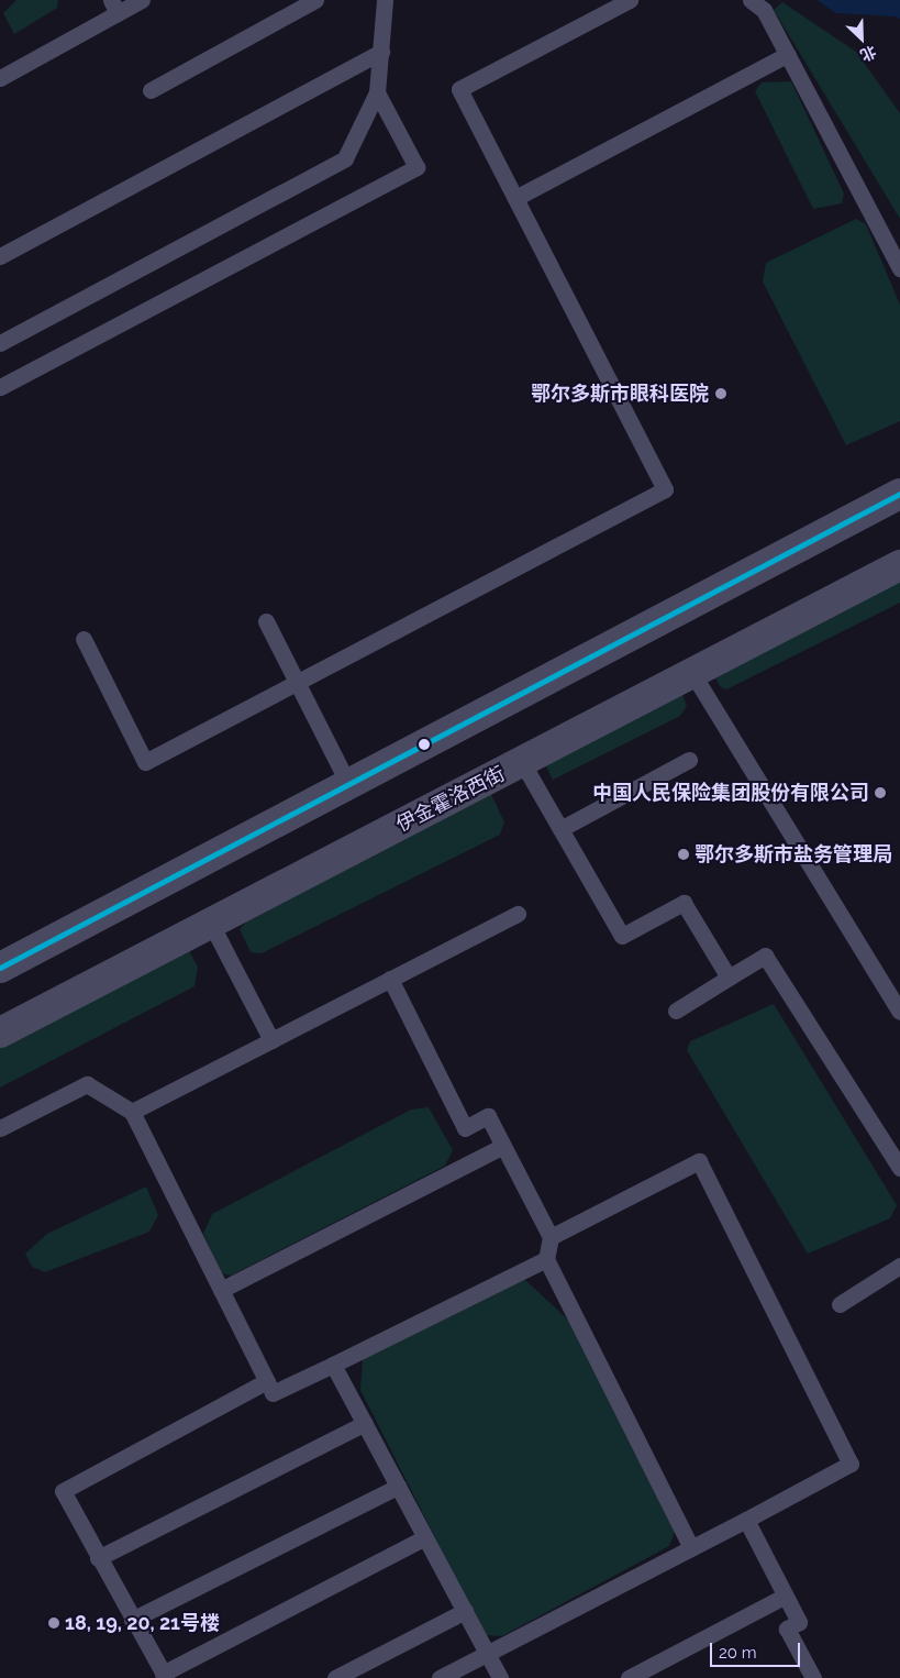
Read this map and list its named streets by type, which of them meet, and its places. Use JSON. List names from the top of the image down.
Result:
{
  "streets": {
    "street": ["伊金霍洛西街"]
  },
  "places": [
    "鄂尔多斯市眼科医院",
    "中国人民保险集团股份有限公司",
    "鄂尔多斯市盐务管理局",
    "18, 19, 20, 21号楼"
  ],
  "scale_bar": "20 m",
  "north": "bottom right"
}
